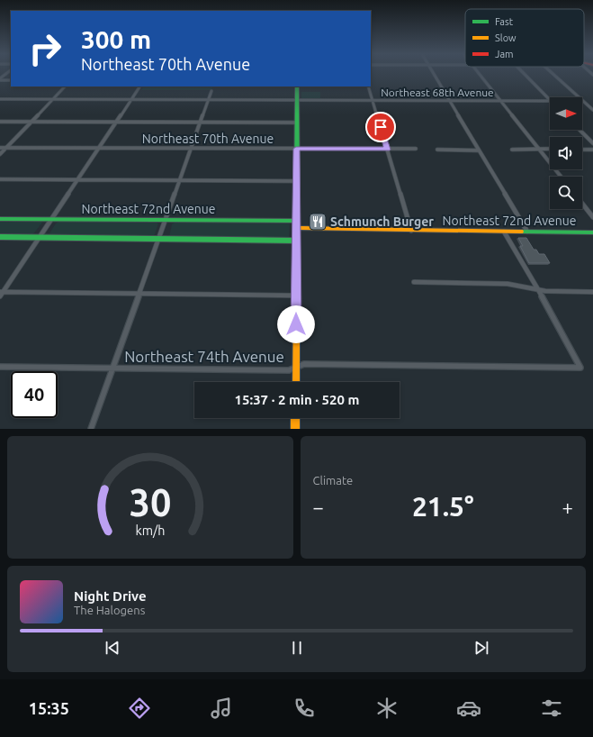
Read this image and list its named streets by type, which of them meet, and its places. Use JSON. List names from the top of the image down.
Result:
{
  "streets": {
    "street": [
      "Northeast 68th Avenue",
      "Northeast 70th Avenue",
      "Northeast 72nd Avenue",
      "Northeast 74th Avenue"
    ]
  },
  "places": {
    "restaurant": ["Schmunch Burger"]
  },
  "legend": ["Fast", "Slow", "Jam"],
  "north": "right",
  "page": {
    "turn": ["300 m", "Northeast 70th Avenue"],
    "limit": "40",
    "trip": "15:37 · 2 min · 520 m",
    "tile": "Climate",
    "heat": ["−", "21.5°", "+"],
    "song": ["Night Drive", "The Halogens"],
    "tabs": "15:35",
    "gauge": ["30", "km/h"]
  }
}
